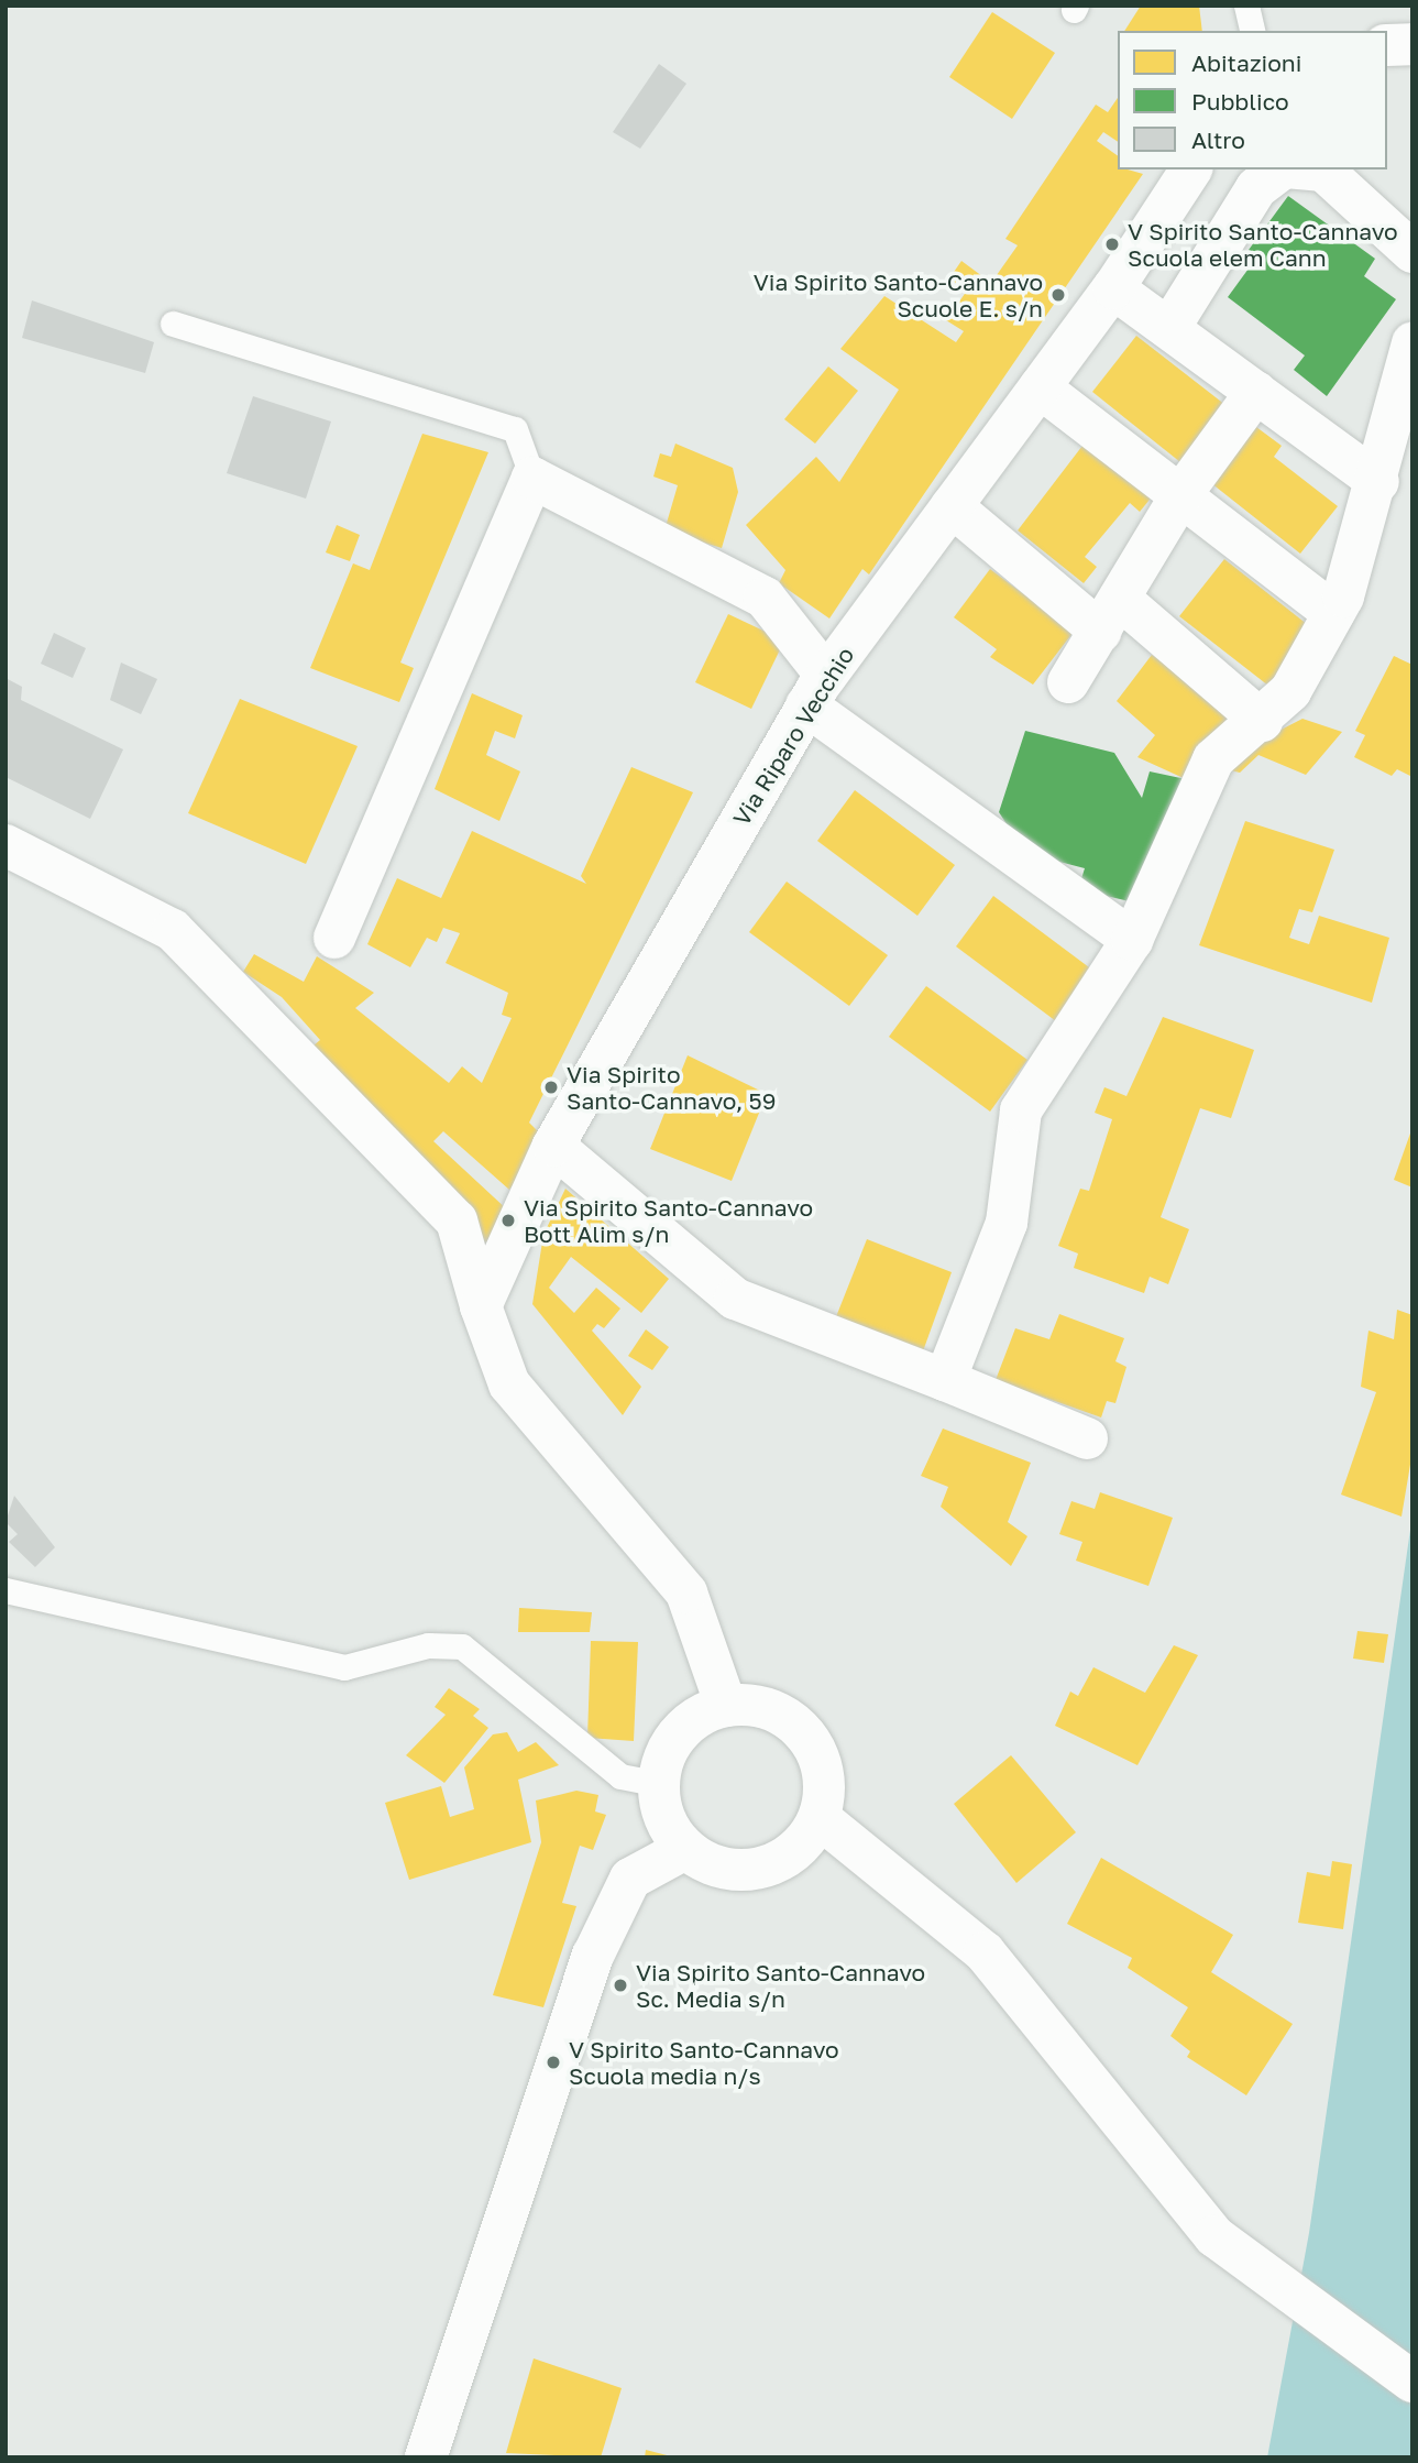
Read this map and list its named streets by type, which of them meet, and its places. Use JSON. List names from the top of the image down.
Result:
{
  "streets": {
    "street": ["Via Riparo Vecchio"]
  },
  "places": [
    "V Spirito Santo-Cannavo Scuola elem Cann",
    "Via Spirito Santo-Cannavo Scuole E. s/n",
    "Via Spirito Santo-Cannavo, 59",
    "Via Spirito Santo-Cannavo Bott Alim s/n",
    "Via Spirito Santo-Cannavo Sc. Media s/n",
    "V Spirito Santo-Cannavo Scuola media n/s"
  ],
  "legend": ["Abitazioni", "Pubblico", "Altro"]
}
